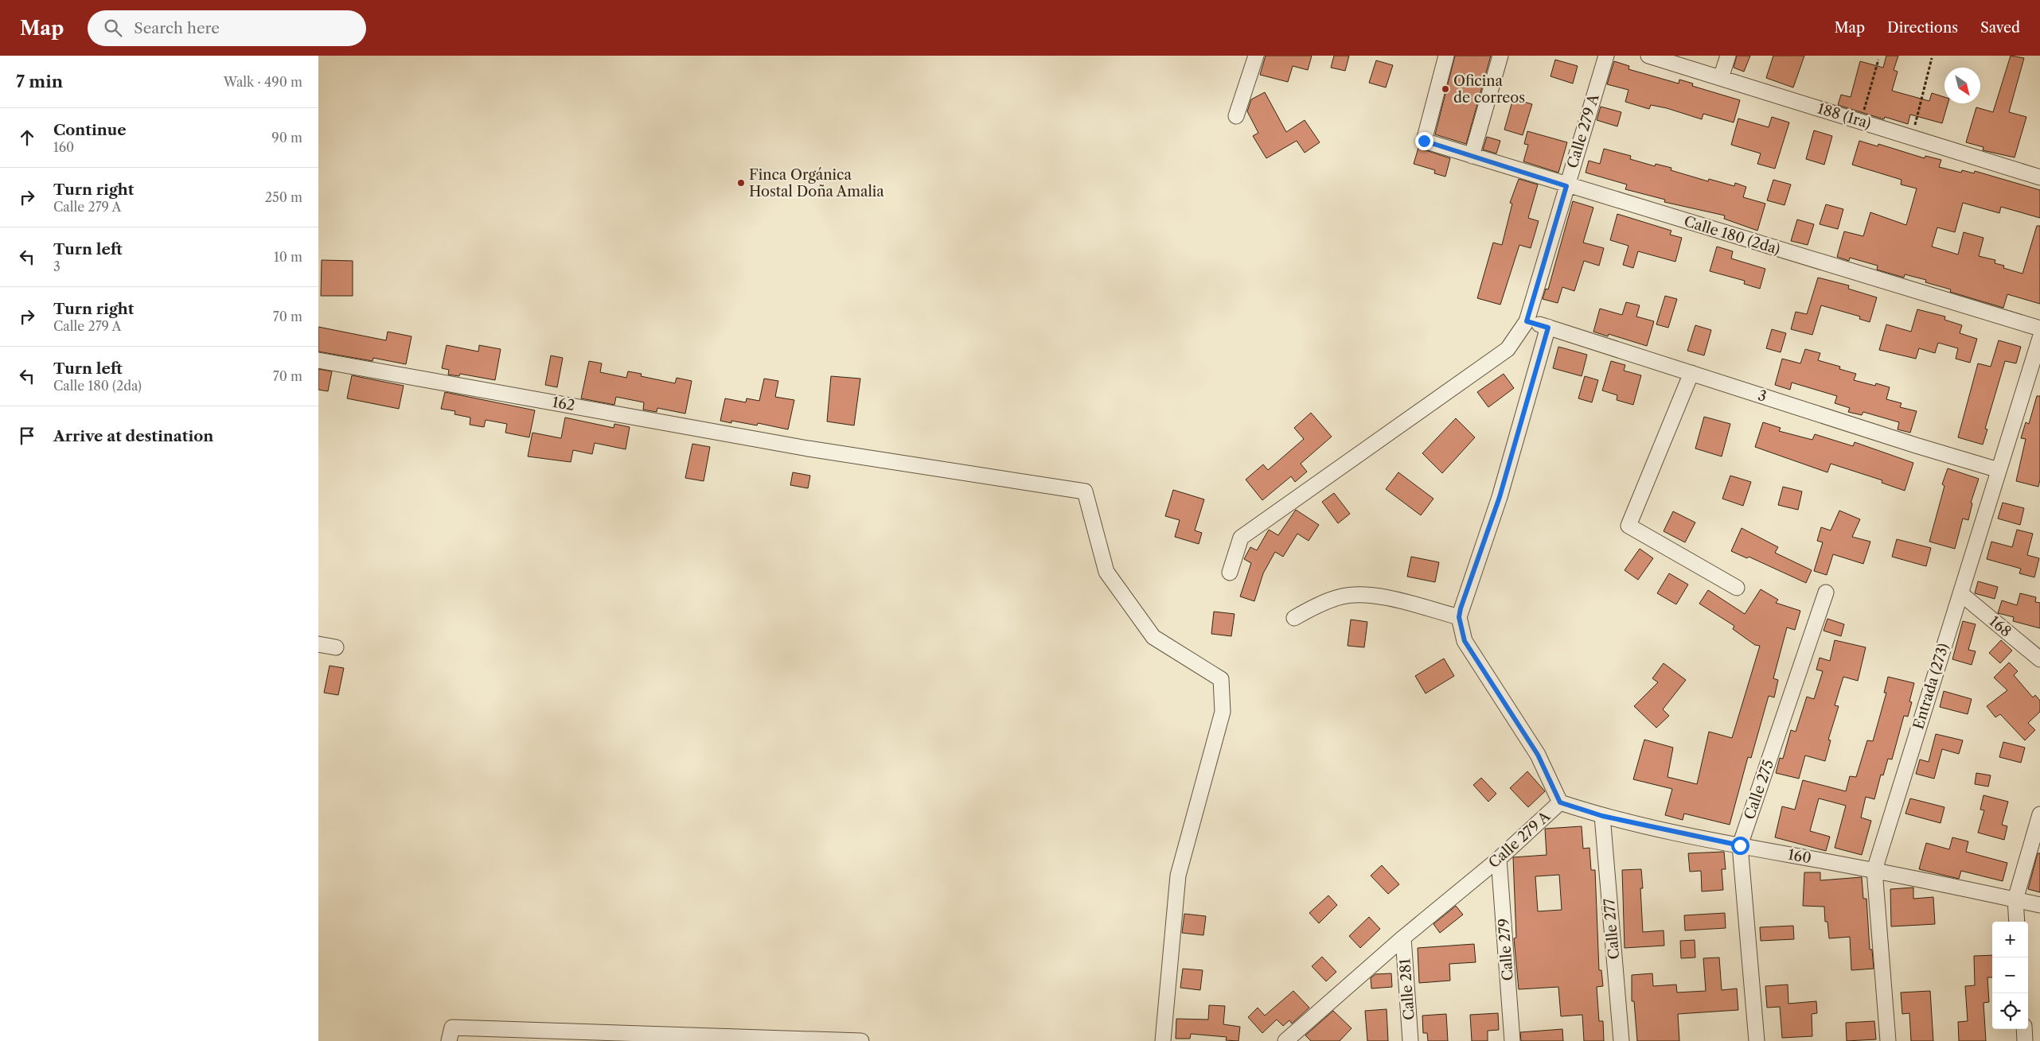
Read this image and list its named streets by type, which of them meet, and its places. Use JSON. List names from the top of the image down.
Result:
{
  "streets": {
    "street": [
      "188 (1ra)",
      "Calle 279 A",
      "Calle 180 (2da)",
      "3",
      "162",
      "168",
      "Entrada (273)",
      "Calle 275",
      "160",
      "Calle 277",
      "Calle 279",
      "Calle 281"
    ]
  },
  "crossings": [
    ["Calle 279 A", "Calle 180 (2da)"],
    ["Calle 279 A", "3"],
    ["Calle 279 A", "160"],
    ["Calle 279 A", "Calle 279"],
    ["Calle 279 A", "Calle 281"],
    ["3", "Entrada (273)"],
    ["168", "Entrada (273)"],
    ["Entrada (273)", "160"],
    ["Calle 275", "160"],
    ["160", "Calle 277"]
  ],
  "places": ["Oficina de correos", "Finca Orgánica Hostal Doña Amalia"],
  "north": "bottom right",
  "page": {
    "header": "Map",
    "search": "Search here",
    "nav": ["Map", "Directions", "Saved"],
    "heading": ["7 min", "Walk · 490 m"],
    "list": [
      ["Continue", "160", "90 m"],
      ["Turn right", "Calle 279 A", "250 m"],
      ["Turn left", "3", "10 m"],
      ["Turn right", "Calle 279 A", "70 m"],
      ["Turn left", "Calle 180 (2da)", "70 m"],
      "Arrive at destination"
    ],
    "map_buttons": ["+", "−"]
  }
}
